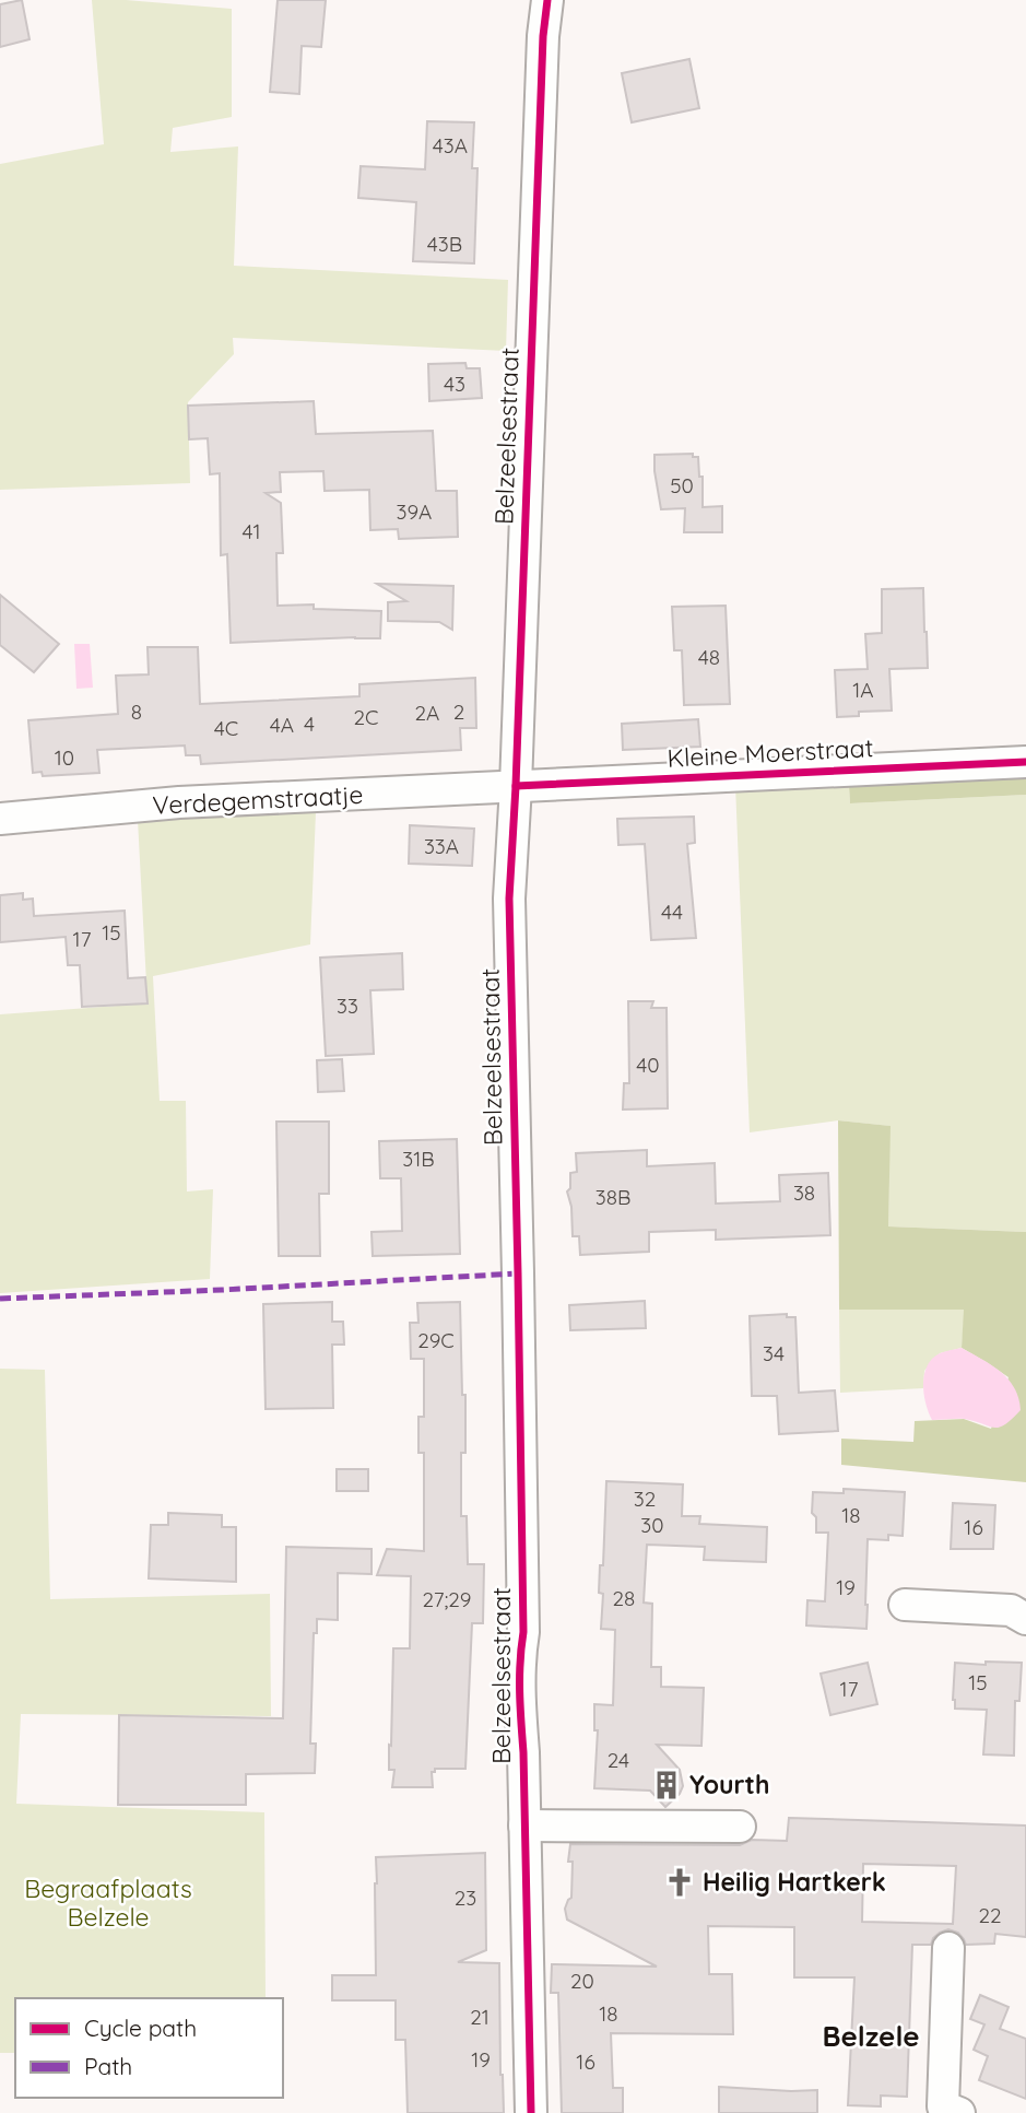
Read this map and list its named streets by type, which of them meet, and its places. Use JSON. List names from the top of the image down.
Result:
{
  "streets": {
    "street": ["Belzeelsestraat", "Kleine Moerstraat", "Verdegemstraatje"]
  },
  "crossings": [
    ["Belzeelsestraat", "Kleine Moerstraat"],
    ["Belzeelsestraat", "Verdegemstraatje"],
    ["Kleine Moerstraat", "Verdegemstraatje"]
  ],
  "districts": ["Belzele"],
  "parks": ["Begraafplaats Belzele"],
  "places": {
    "building": ["Yourth"],
    "church": ["Heilig Hartkerk"]
  },
  "house_numbers": [
    "43A",
    "43B",
    "43",
    "50",
    "39A",
    "41",
    "48",
    "1A",
    "8",
    "2",
    "2A",
    "2C",
    "4",
    "4A",
    "4C",
    "10",
    "33A",
    "44",
    "15",
    "17",
    "33",
    "40",
    "31B",
    "38",
    "38B",
    "29C",
    "34",
    "32",
    "18",
    "30",
    "16",
    "19",
    "28",
    "27;29",
    "15",
    "17",
    "24",
    "23",
    "22",
    "20",
    "18",
    "21",
    "19",
    "16"
  ],
  "legend": ["Cycle path", "Path"]
}
